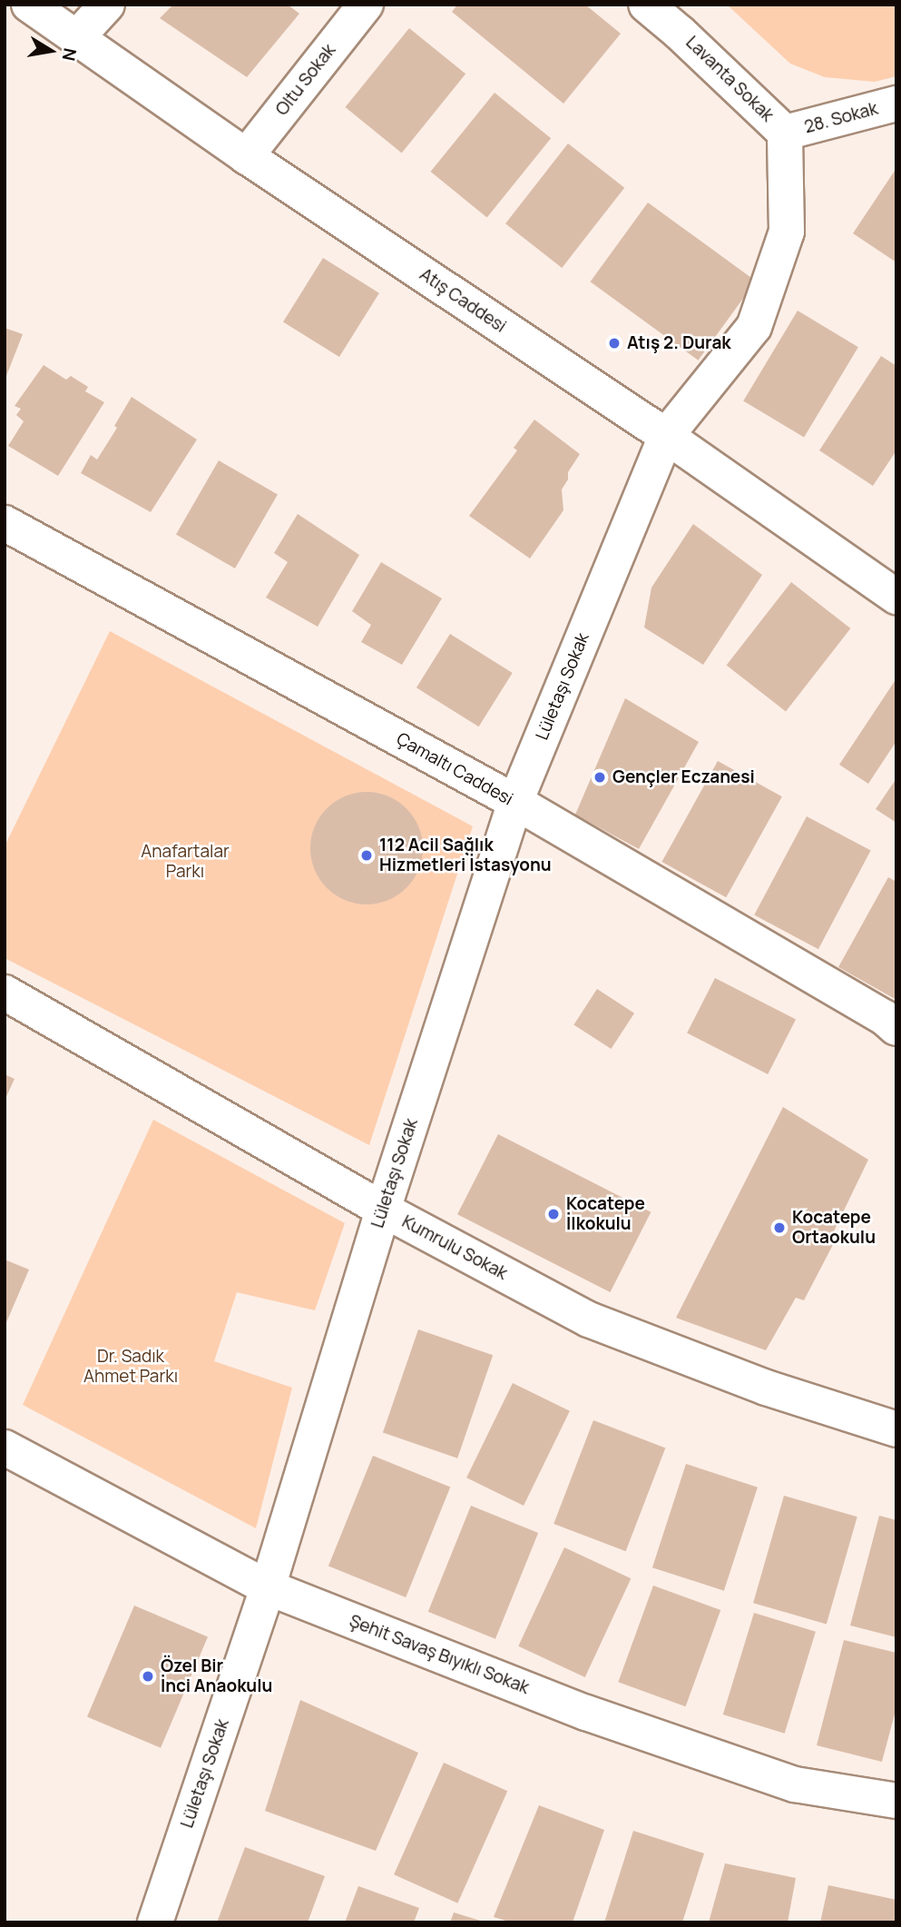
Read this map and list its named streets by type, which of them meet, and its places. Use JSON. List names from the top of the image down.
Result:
{
  "streets": {
    "street": [
      "Lavanta Sokak",
      "Oltu Sokak",
      "28. Sokak",
      "Atış Caddesi",
      "Lületaşı Sokak",
      "Çamaltı Caddesi",
      "Kumrulu Sokak",
      "Şehit Savaş Bıyıklı Sokak"
    ]
  },
  "crossings": [
    ["Lavanta Sokak", "28. Sokak"],
    ["Lavanta Sokak", "Atış Caddesi"],
    ["Lavanta Sokak", "Lületaşı Sokak"],
    ["Oltu Sokak", "Atış Caddesi"],
    ["Atış Caddesi", "Lületaşı Sokak"],
    ["Lületaşı Sokak", "Çamaltı Caddesi"],
    ["Lületaşı Sokak", "Kumrulu Sokak"],
    ["Lületaşı Sokak", "Şehit Savaş Bıyıklı Sokak"]
  ],
  "parks": ["Anafartalar Parkı", "Dr. Sadık Ahmet Parkı"],
  "places": [
    "Atış 2. Durak",
    "Gençler Eczanesi",
    "112 Acil Sağlık Hizmetleri İstasyonu",
    "Kocatepe İlkokulu",
    "Kocatepe Ortaokulu",
    "Özel Bir İnci Anaokulu"
  ],
  "north": "right"
}
